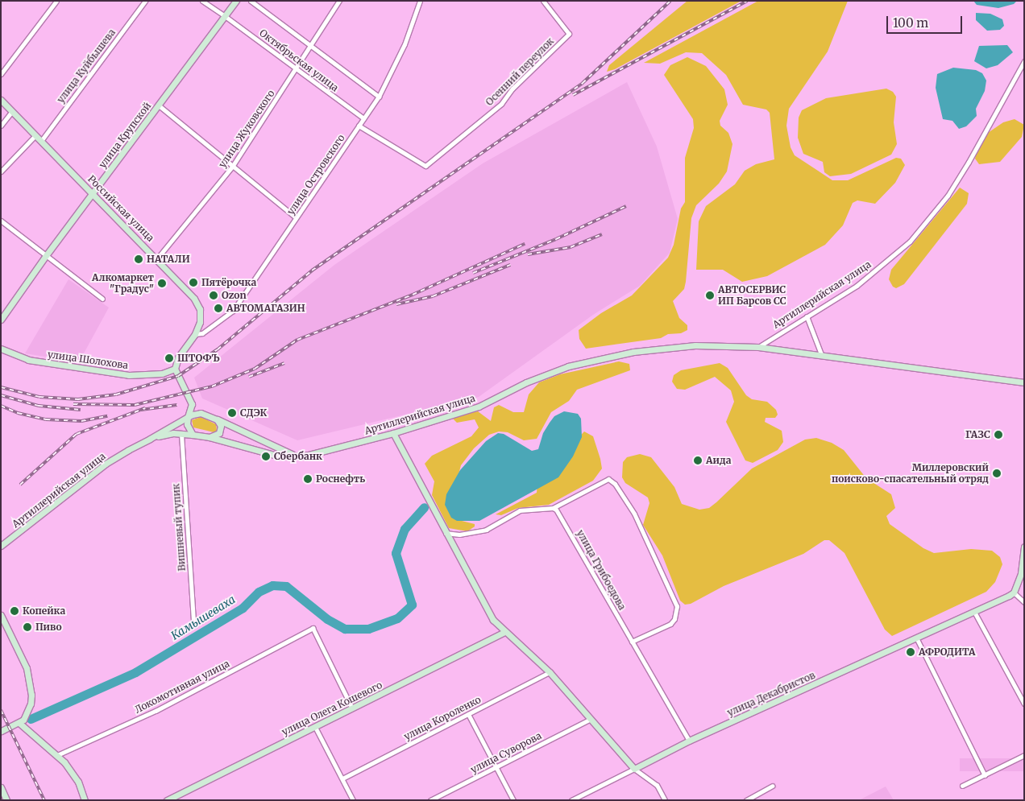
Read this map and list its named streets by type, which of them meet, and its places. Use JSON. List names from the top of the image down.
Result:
{
  "streets": {
    "street": [
      "Октябрьская улица",
      "улица Куйбышева",
      "Осенний переулок",
      "улица Жуковского",
      "улица Крупской",
      "улица Островского",
      "Российская улица",
      "Артиллерийская улица",
      "улица Шолохова",
      "Вишневый тупик",
      "улица Грибоедова",
      "Локомотивная улица",
      "улица Декабристов",
      "улица Олега Кошевого",
      "улица Короленко",
      "улица Суворова"
    ]
  },
  "crossings": [
    ["Октябрьская улица", "улица Жуковского"],
    ["Октябрьская улица", "улица Крупской"],
    ["Октябрьская улица", "улица Островского"],
    ["улица Куйбышева", "Российская улица"],
    ["Осенний переулок", "улица Островского"],
    ["улица Жуковского", "Российская улица"],
    ["улица Крупской", "Российская улица"],
    ["улица Островского", "Российская улица"],
    ["Российская улица", "улица Шолохова"],
    ["Артиллерийская улица", "Вишневый тупик"],
    ["улица Грибоедова", "улица Декабристов"],
    ["Локомотивная улица", "улица Олега Кошевого"]
  ],
  "water": ["Камышеваха"],
  "places": [
    "НАТАЛИ",
    "Пятёрочка",
    "Алкомаркет \"Градус\"",
    "Ozon",
    "АВТОСЕРВИС ИП Барсов СС",
    "АВТОМАГАЗИН",
    "ШТОФЪ",
    "СДЭК",
    "ГАЗС",
    "Сбербанк",
    "Аида",
    "Миллеровский поисково-спасательный отряд",
    "Роснефть",
    "Копейка",
    "Пиво",
    "АФРОДИТА"
  ],
  "scale_bar": "100 m"
}
